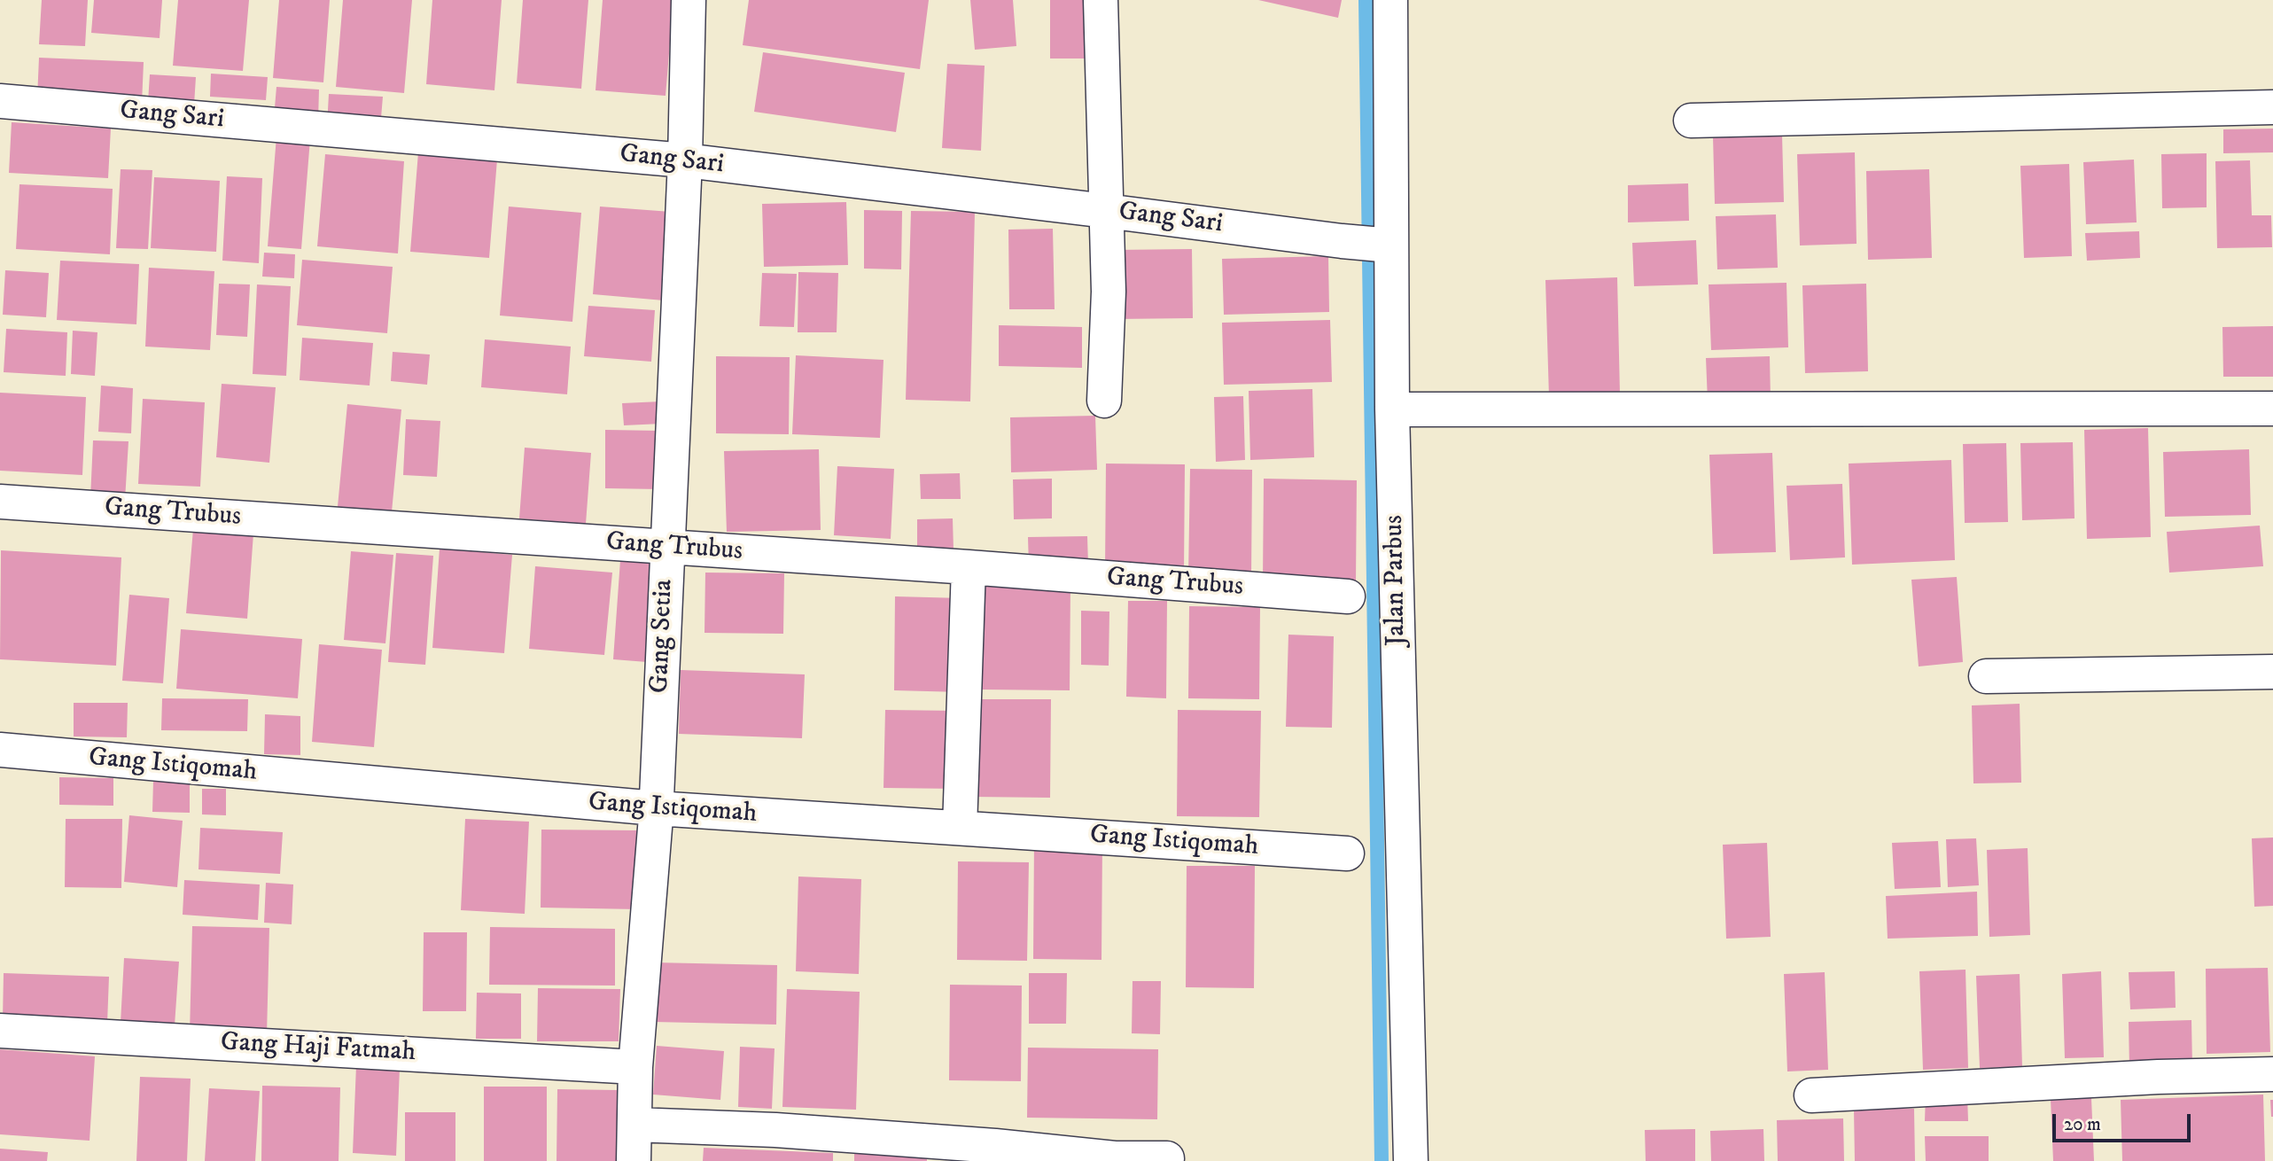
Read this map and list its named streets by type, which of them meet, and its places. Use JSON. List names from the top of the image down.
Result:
{
  "streets": {
    "street": [
      "Gang Sari",
      "Gang Trubus",
      "Jalan Parbus",
      "Gang Setia",
      "Gang Istiqomah",
      "Gang Haji Fatmah"
    ]
  },
  "crossings": [
    ["Gang Sari", "Jalan Parbus"],
    ["Gang Sari", "Gang Setia"],
    ["Gang Trubus", "Gang Setia"],
    ["Gang Setia", "Gang Istiqomah"],
    ["Gang Setia", "Gang Haji Fatmah"]
  ],
  "scale_bar": "20 m"
}
